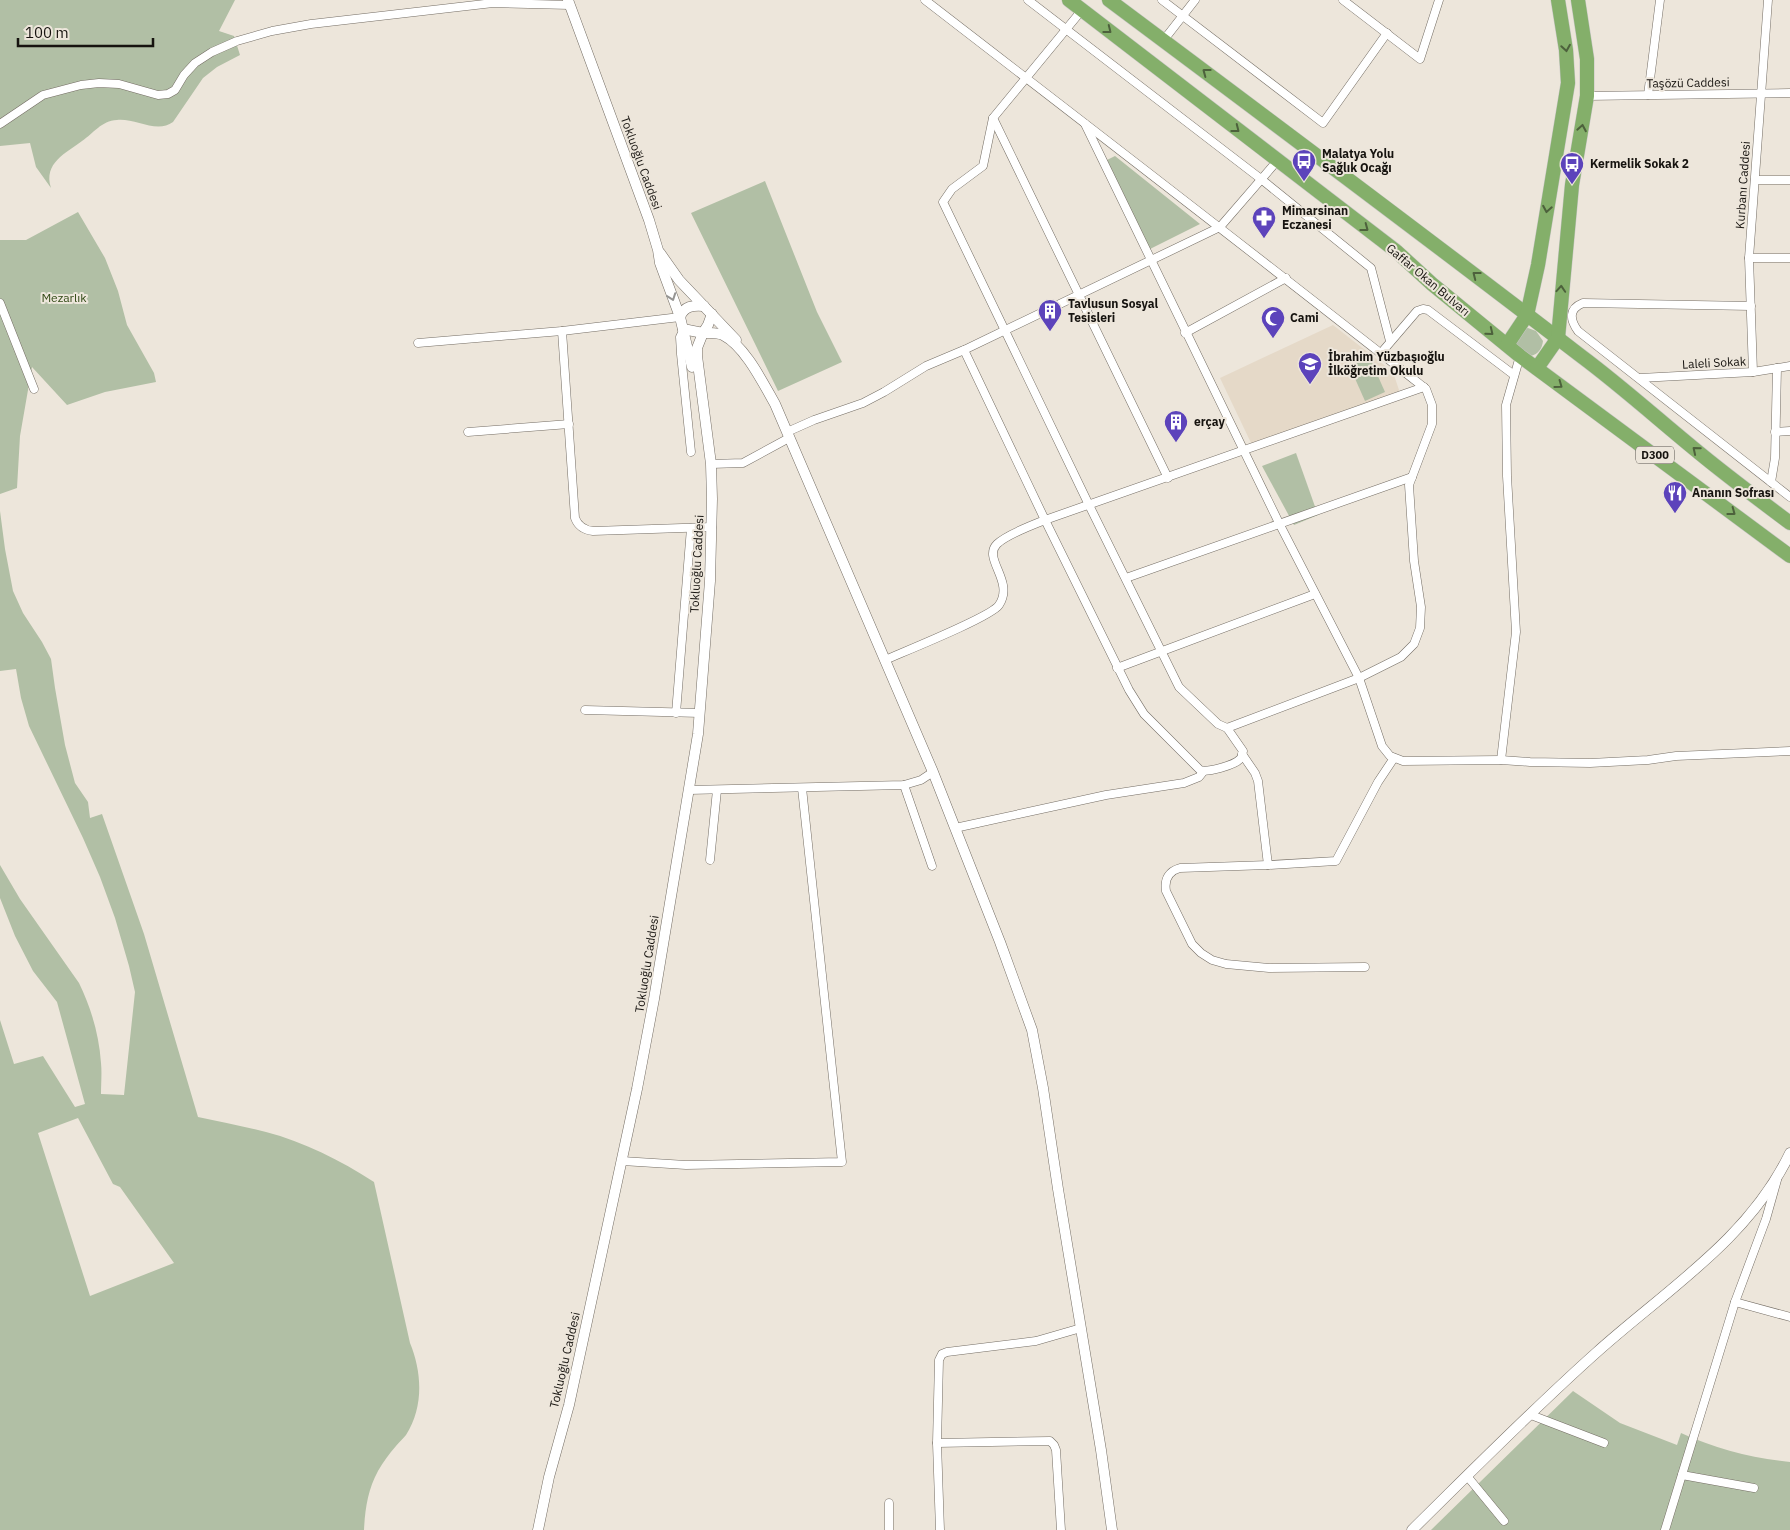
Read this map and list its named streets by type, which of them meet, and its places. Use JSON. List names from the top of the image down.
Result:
{
  "streets": {
    "highway": ["Gaffar Okan Bulvarı", "D300"],
    "street": [
      "Taşözü Caddesi",
      "Tokluoğlu Caddesi",
      "Kurbanı Caddesi",
      "Laleli Sokak"
    ]
  },
  "crossings": [
    ["Taşözü Caddesi", "Kurbanı Caddesi"],
    ["Kurbanı Caddesi", "Laleli Sokak"]
  ],
  "parks": ["Mezarlık"],
  "places": {
    "bus stop": ["Malatya Yolu Sağlık Ocağı", "Kermelik Sokak 2"],
    "pharmacy": ["Mimarsinan Eczanesi"],
    "building": ["Tavlusun Sosyal Tesisleri", "erçay"],
    "mosque": ["Cami"],
    "school or university": ["İbrahim Yüzbaşıoğlu İlköğretim Okulu"],
    "restaurant": ["Ananın Sofrası"]
  },
  "scale_bar": "100 m"
}
